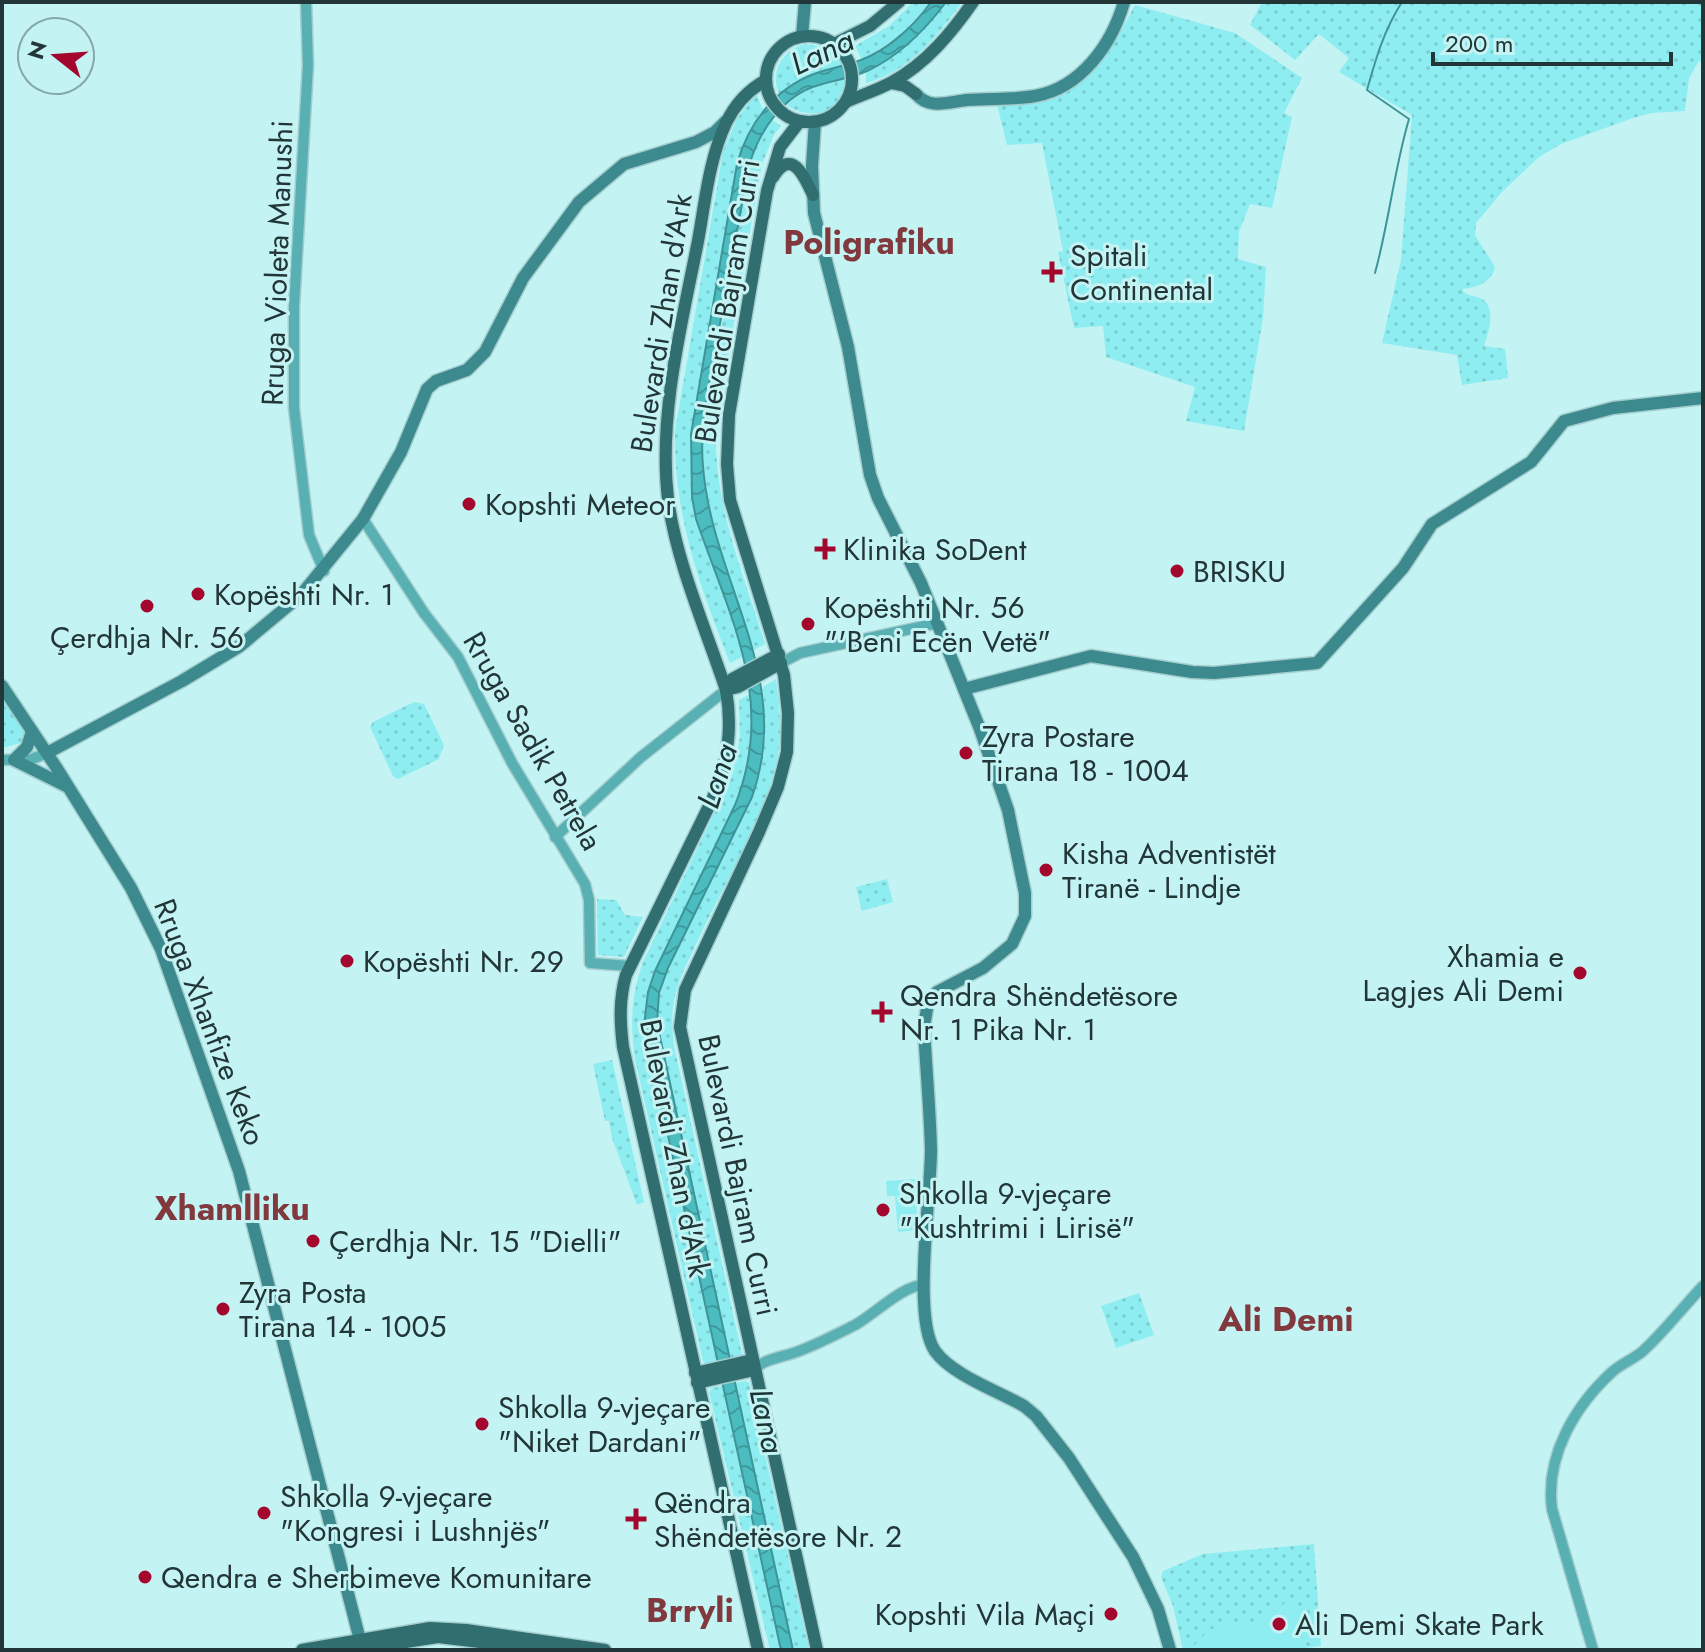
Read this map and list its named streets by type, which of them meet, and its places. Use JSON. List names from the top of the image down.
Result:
{
  "streets": {
    "main road": ["Bulevardi Bajram Curri", "Bulevardi Zhan d'Ark", "Rruga Xhanfize Keko"],
    "street": ["Rruga Violeta Manushi", "Rruga Sadik Petrela"]
  },
  "crossings": [
    ["Bulevardi Bajram Curri", "Bulevardi Zhan d'Ark"],
    ["Bulevardi Zhan d'Ark", "Rruga Sadik Petrela"]
  ],
  "districts": [
    "Poligrafiku",
    "Xhamlliku",
    "Ali Demi",
    "Brryli"
  ],
  "water": ["Lana"],
  "places": {
    "health": [
      "Spitali Continental",
      "Klinika SoDent",
      "Qendra Shëndetësore Nr. 1 Pika Nr. 1",
      "Qëndra Shëndetësore Nr. 2"
    ],
    "other": [
      "Kopshti Meteor",
      "BRISKU",
      "Kopështi Nr. 1",
      "Çerdhja Nr. 56",
      "Kopështi Nr. 56 \"'Beni Ecën Vetë\"",
      "Zyra Postare Tirana 18 - 1004",
      "Kisha Adventistët Tiranë - Lindje",
      "Kopështi Nr. 29",
      "Xhamia e Lagjes Ali Demi",
      "Shkolla 9-vjeçare \"Kushtrimi i Lirisë\"",
      "Çerdhja Nr. 15 \"Dielli\"",
      "Zyra Posta Tirana 14 - 1005",
      "Shkolla 9-vjeçare \"Niket Dardani\"",
      "Shkolla 9-vjeçare \"Kongresi i Lushnjës\"",
      "Qendra e Sherbimeve Komunitare",
      "Kopshti Vila Maçi",
      "Ali Demi Skate Park"
    ]
  },
  "scale_bar": "200 m",
  "north": "left"
}
